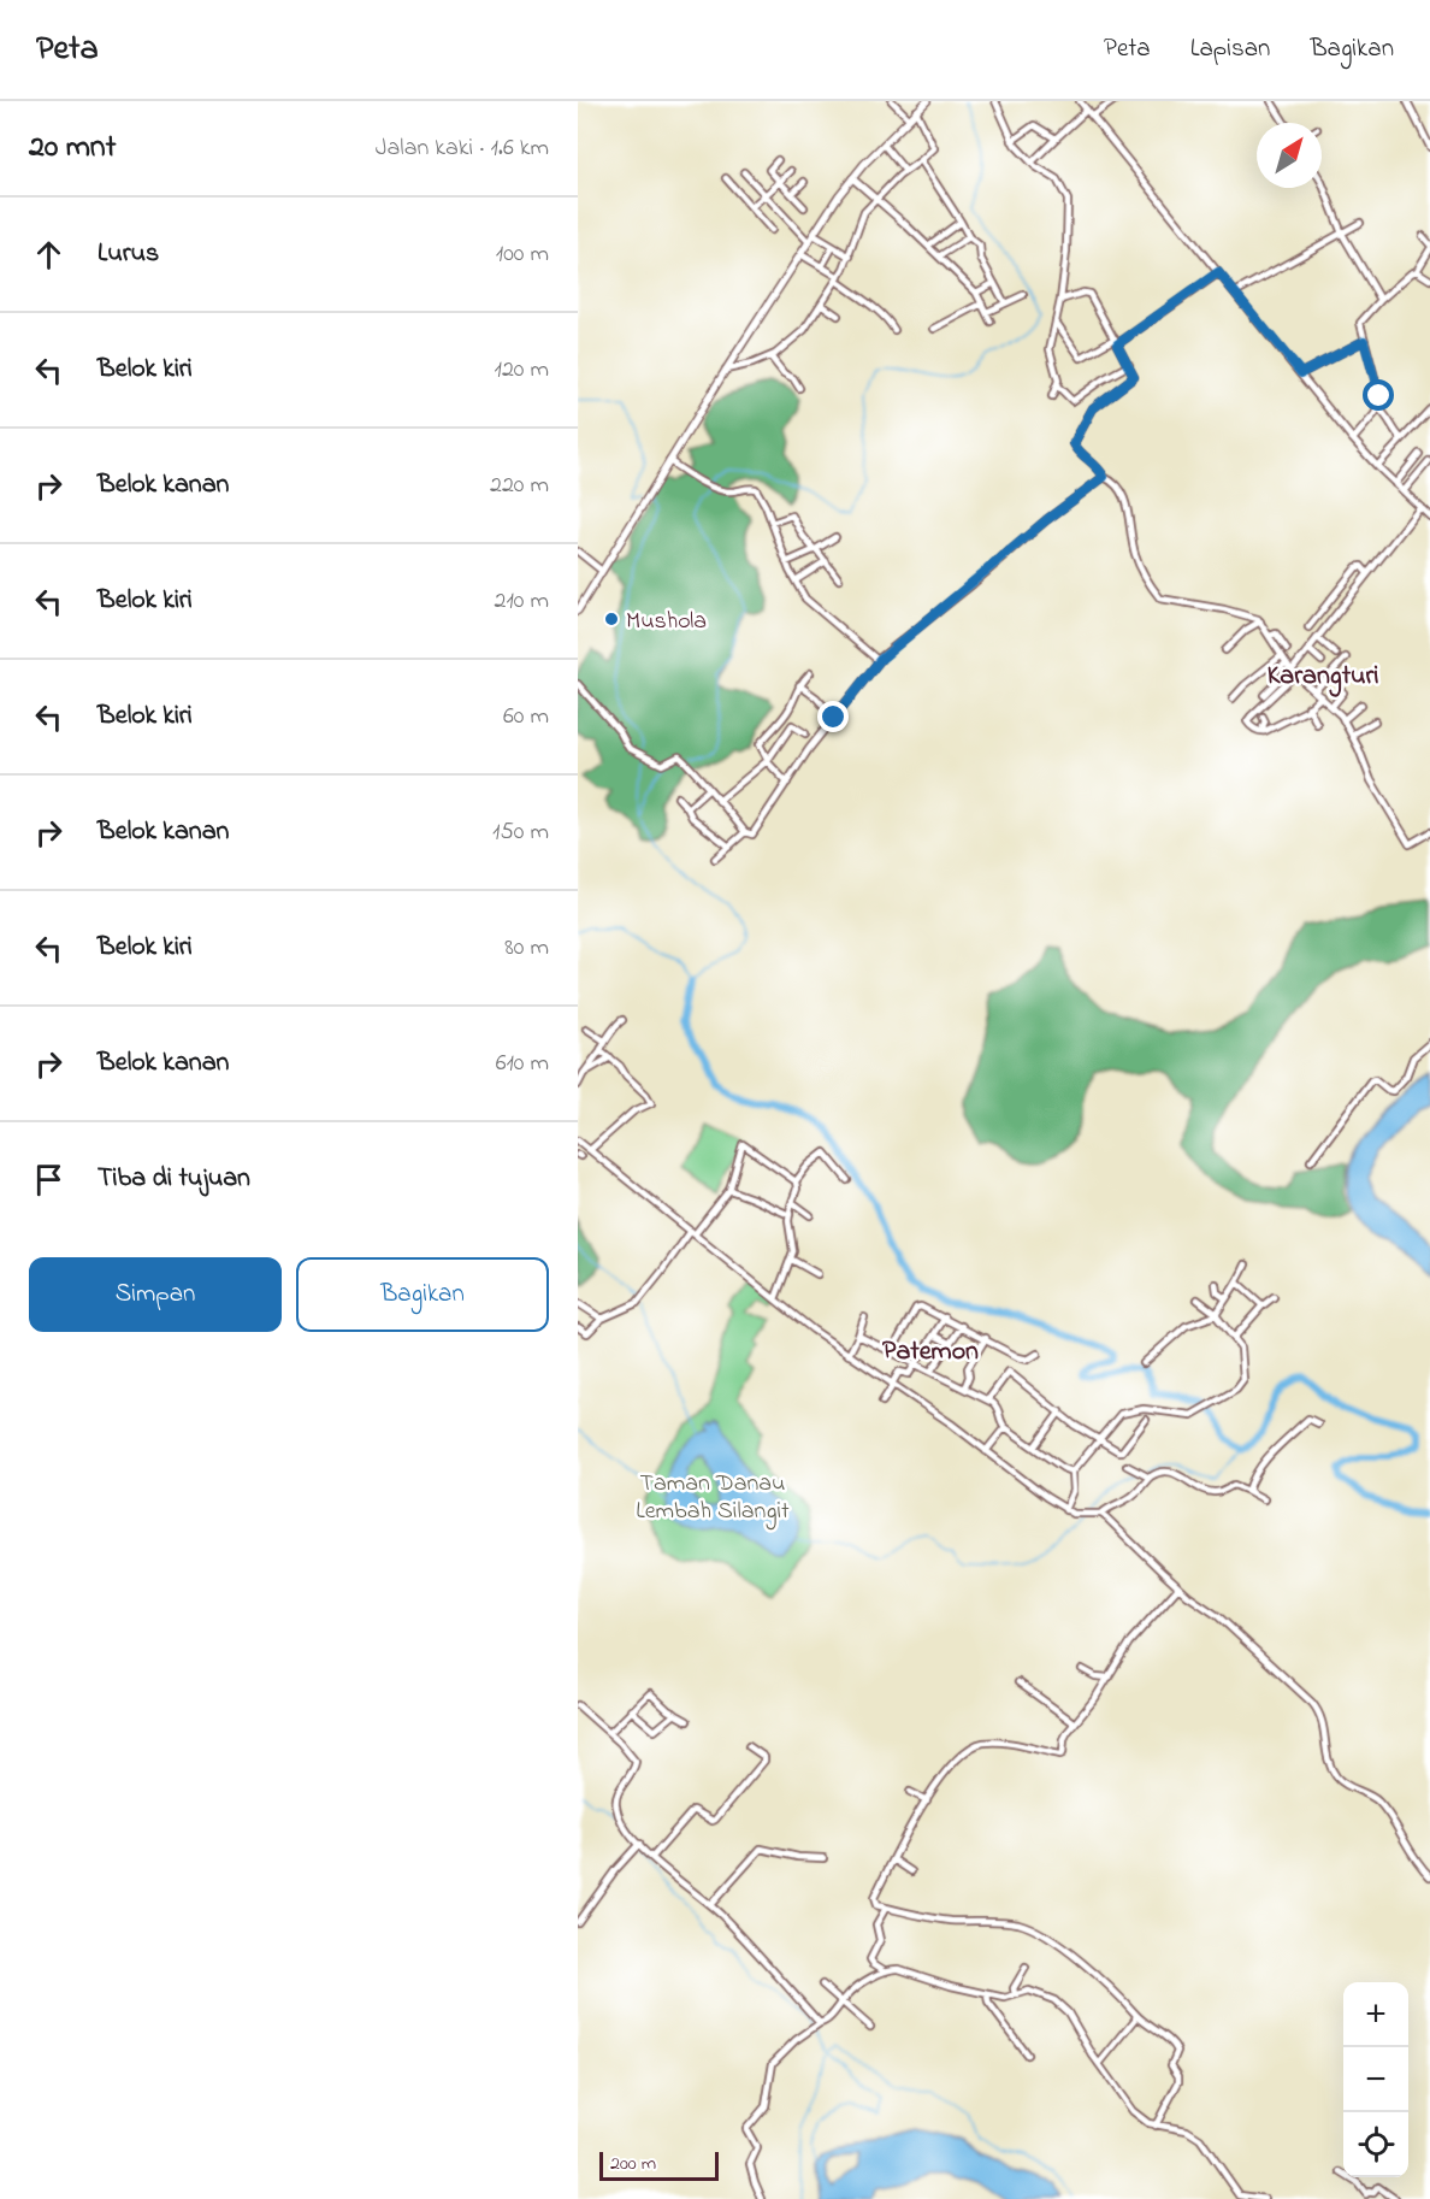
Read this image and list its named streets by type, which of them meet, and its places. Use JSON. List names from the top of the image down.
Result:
{
  "districts": ["Karangturi", "Patemon"],
  "parks": ["Taman Danau Lembah Silangit"],
  "places": ["Mushola"],
  "scale_bar": "200 m",
  "north": "top right",
  "page": {
    "header": "Peta",
    "nav": ["Peta", "Lapisan", "Bagikan"],
    "heading": ["20 mnt", "Jalan kaki · 1.6 km"],
    "list": [
      ["Lurus", "100 m"],
      ["Belok kiri", "120 m"],
      ["Belok kanan", "220 m"],
      ["Belok kiri", "210 m"],
      ["Belok kiri", "60 m"],
      ["Belok kanan", "150 m"],
      ["Belok kiri", "80 m"],
      ["Belok kanan", "610 m"],
      "Tiba di tujuan"
    ],
    "buttons": ["Simpan", "Bagikan"],
    "map_buttons": ["+", "−"],
    "scale": "200 m"
  }
}
